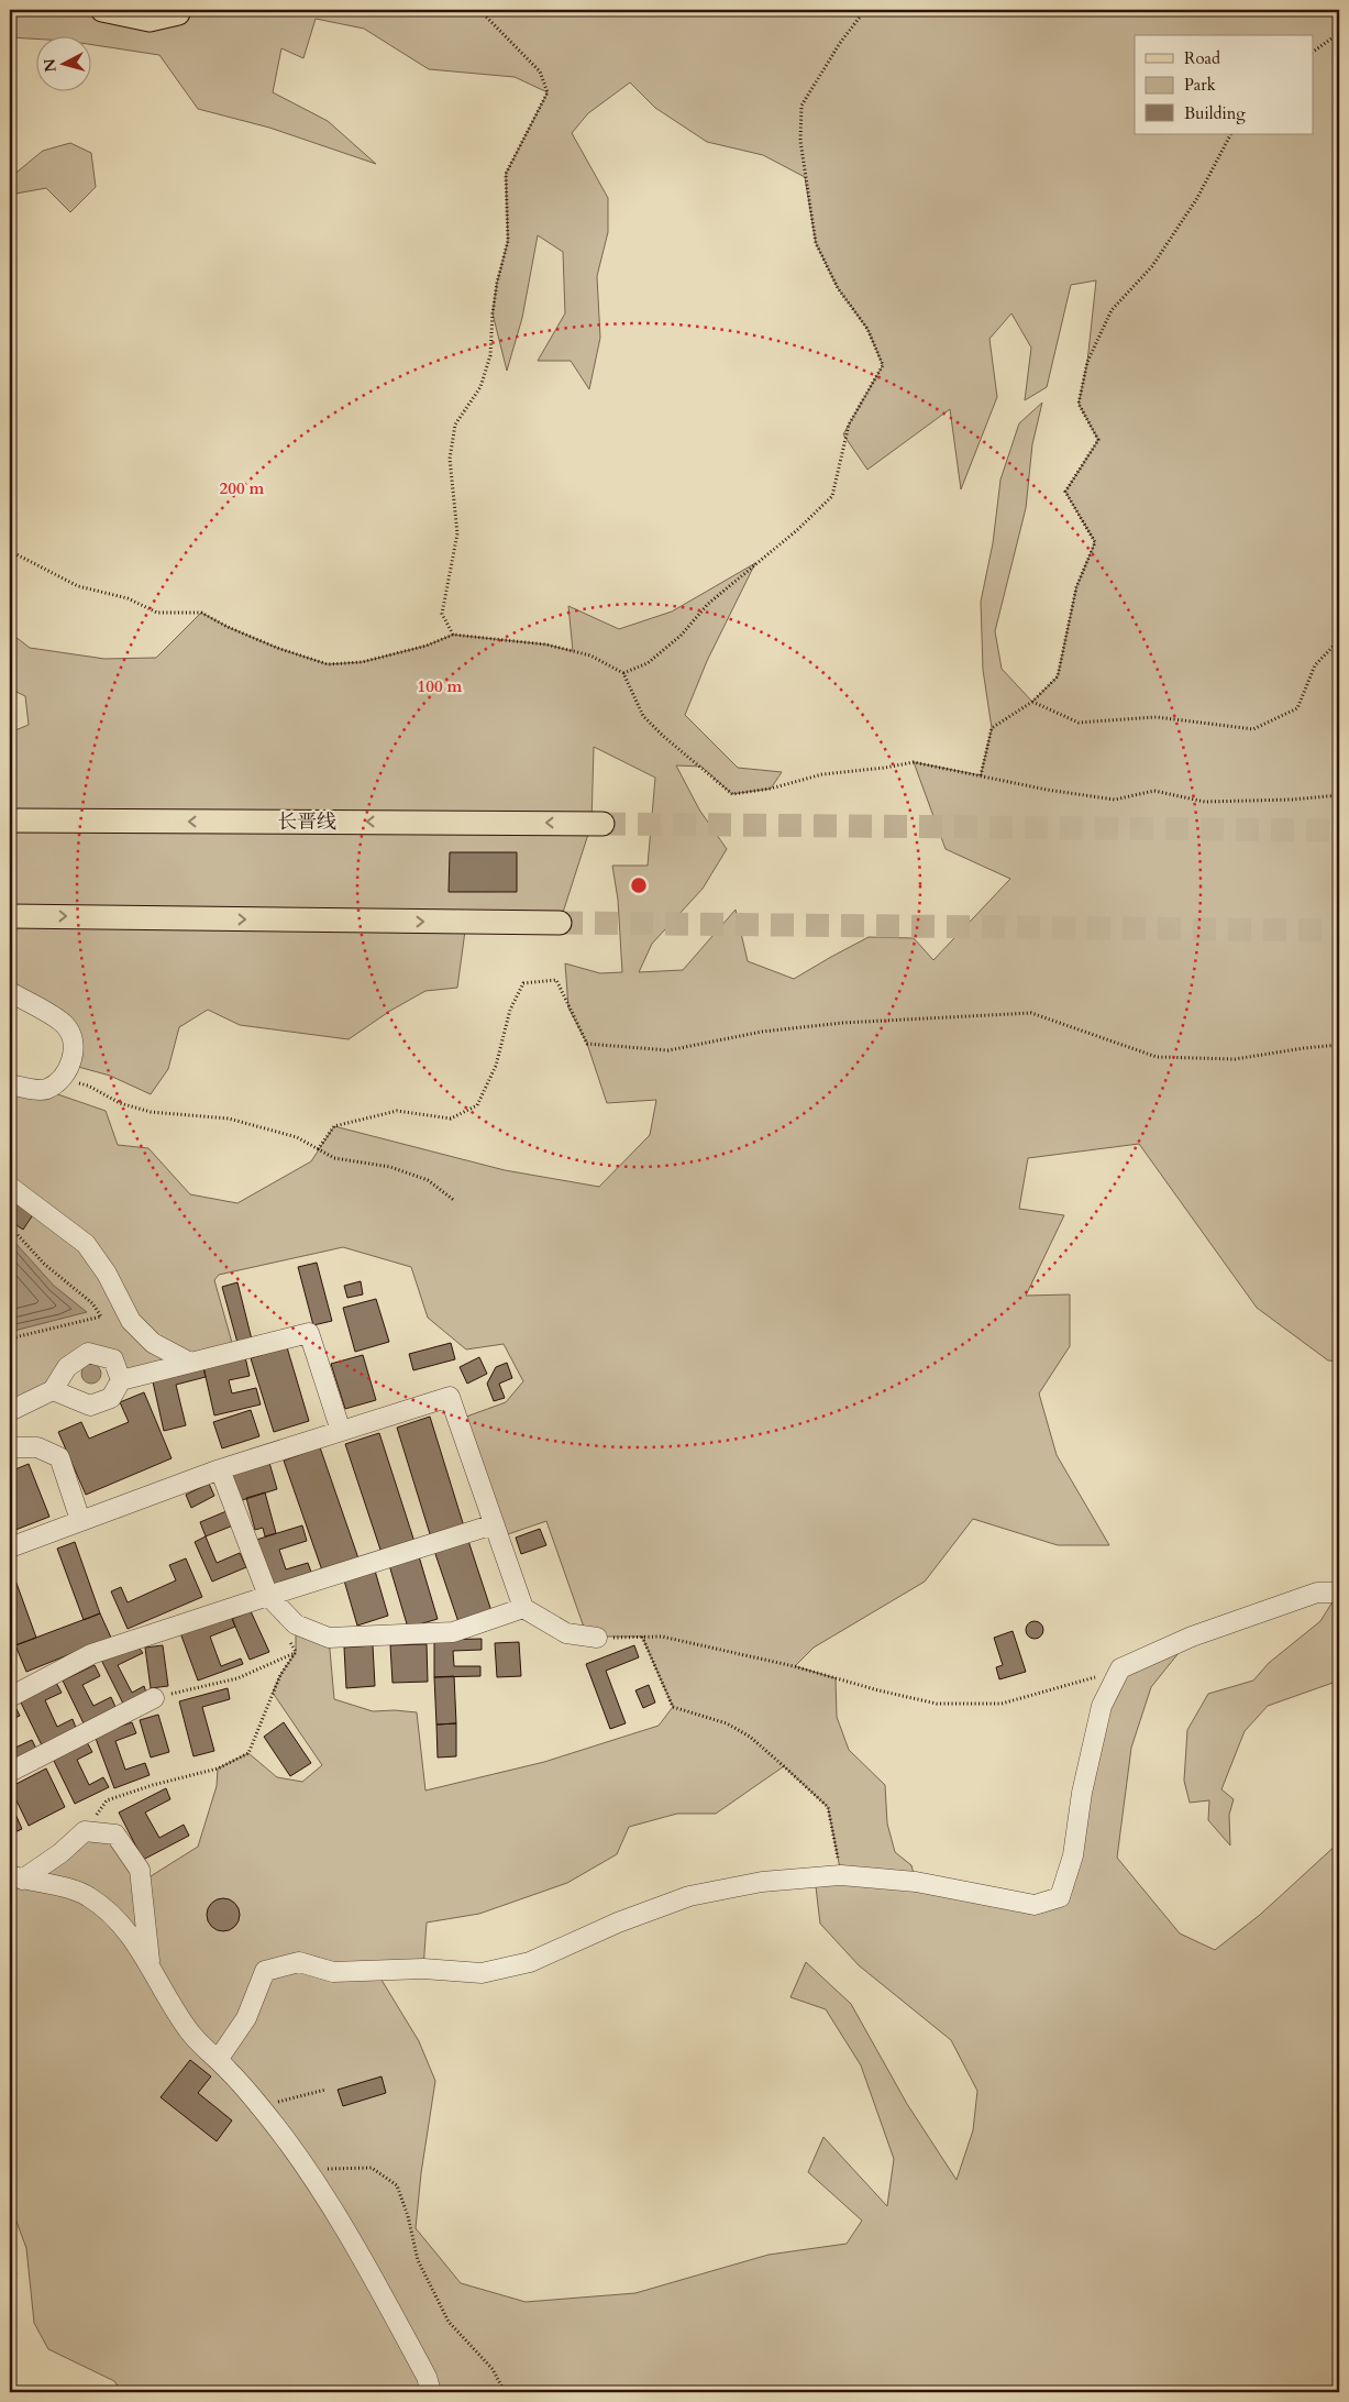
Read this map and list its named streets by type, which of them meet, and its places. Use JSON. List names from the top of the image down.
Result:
{
  "streets": {
    "main road": ["长晋线"]
  },
  "legend": ["Road", "Park", "Building"],
  "north": "left",
  "rings": ["200 m", "100 m"]
}
